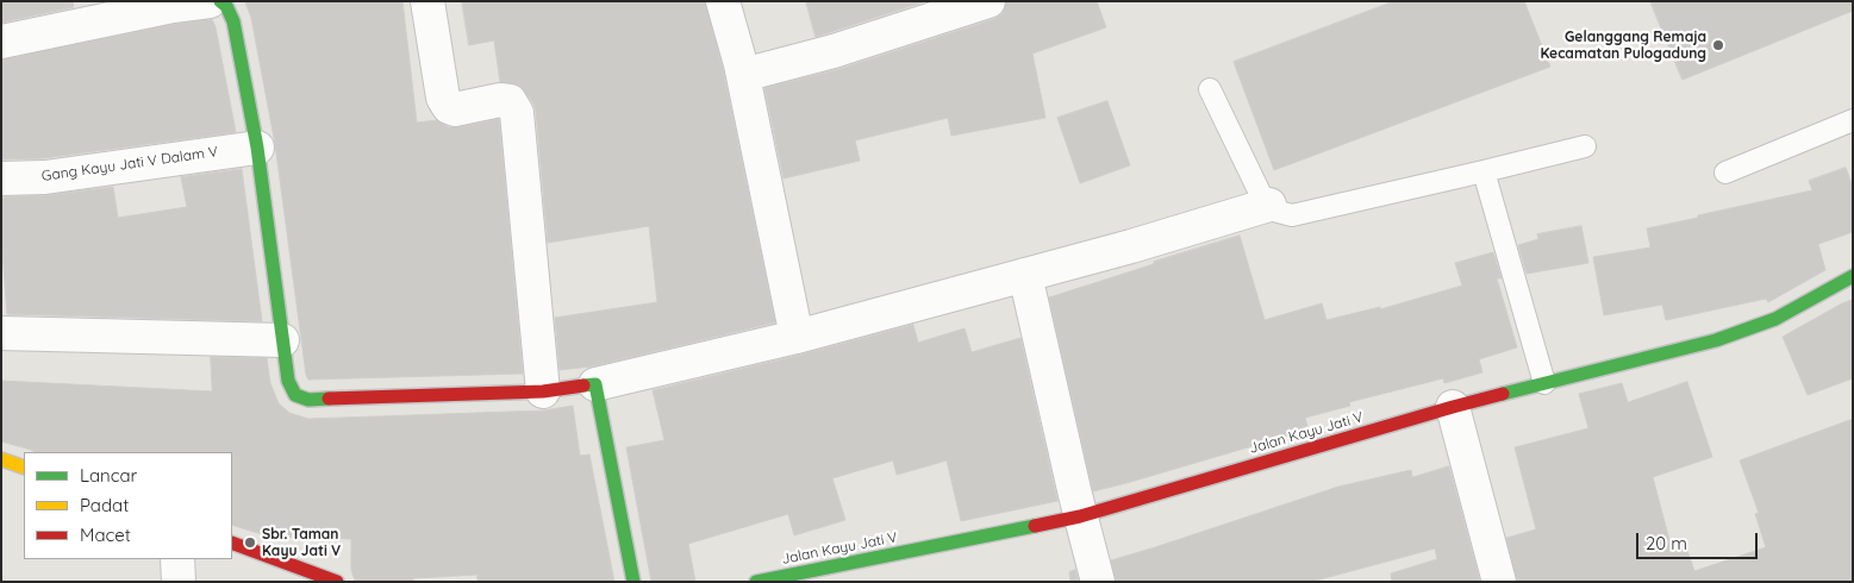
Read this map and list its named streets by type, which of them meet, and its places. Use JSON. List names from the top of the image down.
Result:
{
  "streets": {
    "street": ["Gang Kayu Jati V Dalam V", "Jalan Kayu Jati V"]
  },
  "places": ["Gelanggang Remaja Kecamatan Pulogadung", "Sbr. Taman Kayu Jati V"],
  "legend": ["Lancar", "Padat", "Macet"],
  "scale_bar": "20 m"
}
